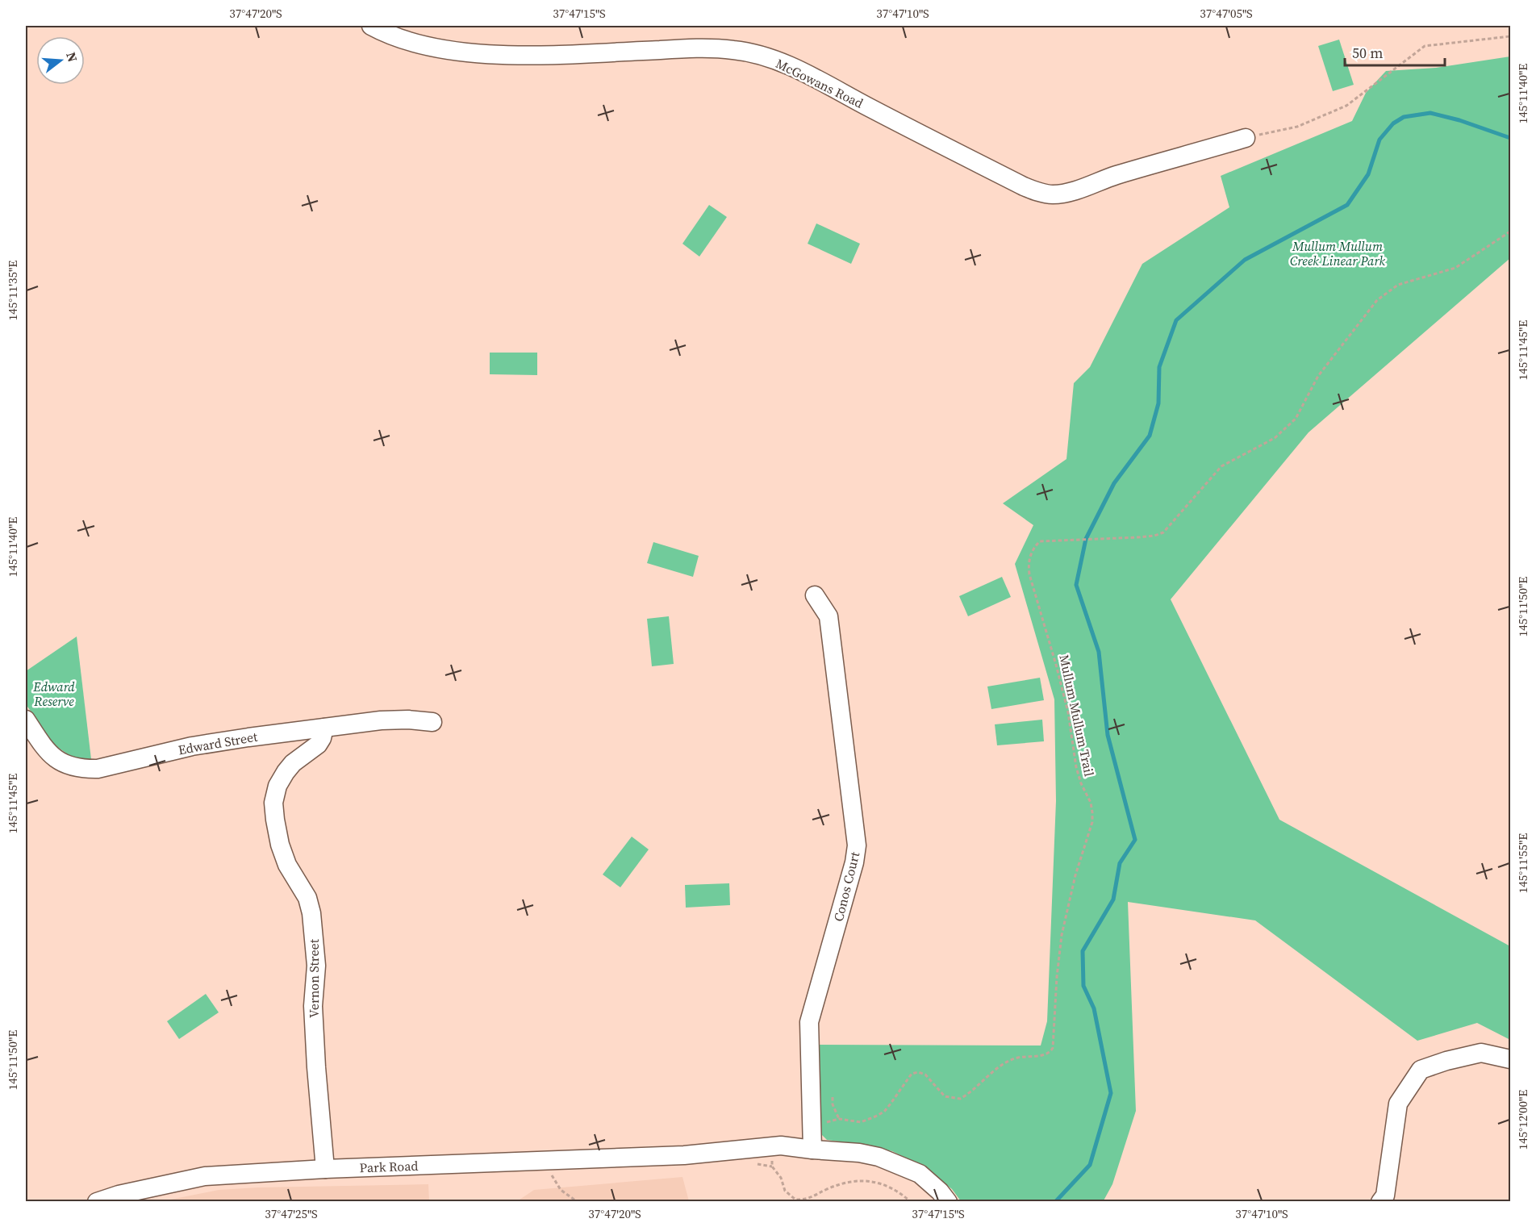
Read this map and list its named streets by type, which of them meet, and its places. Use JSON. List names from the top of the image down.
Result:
{
  "streets": {
    "street": [
      "McGowans Road",
      "Edward Street",
      "Conos Court",
      "Vernon Street",
      "Park Road"
    ],
    "path": ["Mullum Mullum Trail"]
  },
  "crossings": [
    ["Mullum Mullum Trail", "Conos Court"],
    ["Edward Street", "Vernon Street"],
    ["Conos Court", "Park Road"],
    ["Vernon Street", "Park Road"]
  ],
  "parks": ["Mullum Mullum Creek Linear Park", "Edward Reserve"],
  "scale_bar": "50 m",
  "north": "right",
  "coordinates": [
    "37°47'20\"S",
    "37°47'15\"S",
    "37°47'10\"S",
    "37°47'05\"S",
    "145°11'40\"E",
    "145°11'35\"E",
    "145°11'45\"E",
    "145°11'50\"E",
    "145°11'55\"E",
    "145°12'00\"E",
    "37°47'25\"S"
  ]
}
